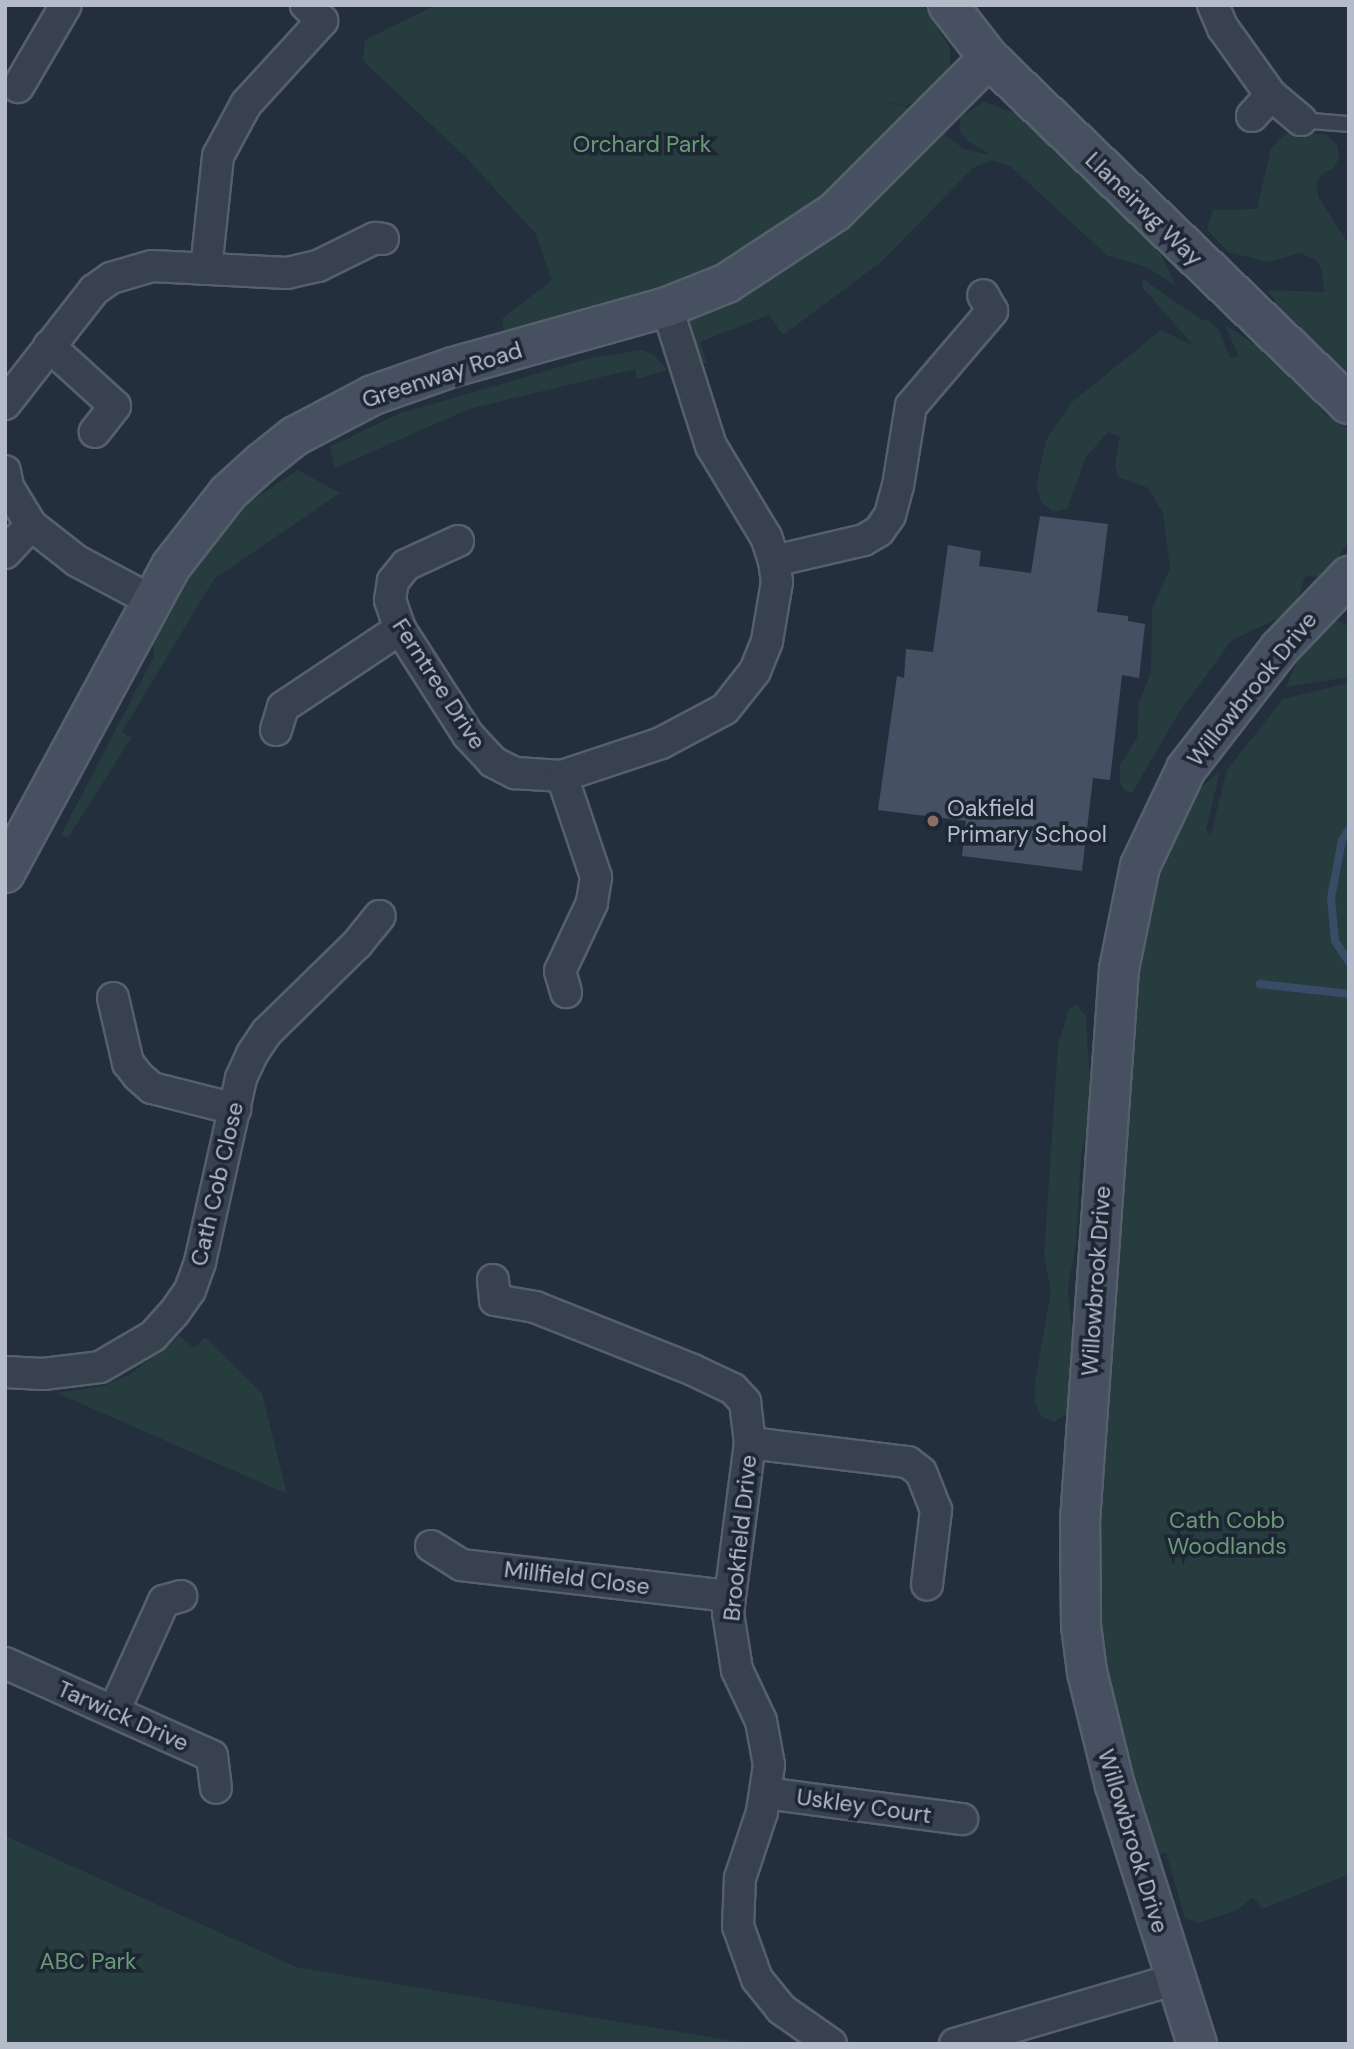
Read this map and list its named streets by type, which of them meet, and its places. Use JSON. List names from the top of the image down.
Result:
{
  "streets": {
    "street": [
      "Llaneirwg Way",
      "Greenway Road",
      "Ferntree Drive",
      "Willowbrook Drive",
      "Cath Cob Close",
      "Brookfield Drive",
      "Millfield Close",
      "Tarwick Drive",
      "Uskley Court"
    ]
  },
  "crossings": [
    ["Llaneirwg Way", "Greenway Road"],
    ["Greenway Road", "Ferntree Drive"],
    ["Brookfield Drive", "Millfield Close"],
    ["Brookfield Drive", "Uskley Court"]
  ],
  "parks": ["Orchard Park", "Cath Cobb Woodlands", "ABC Park"],
  "places": ["Oakfield Primary School"]
}
